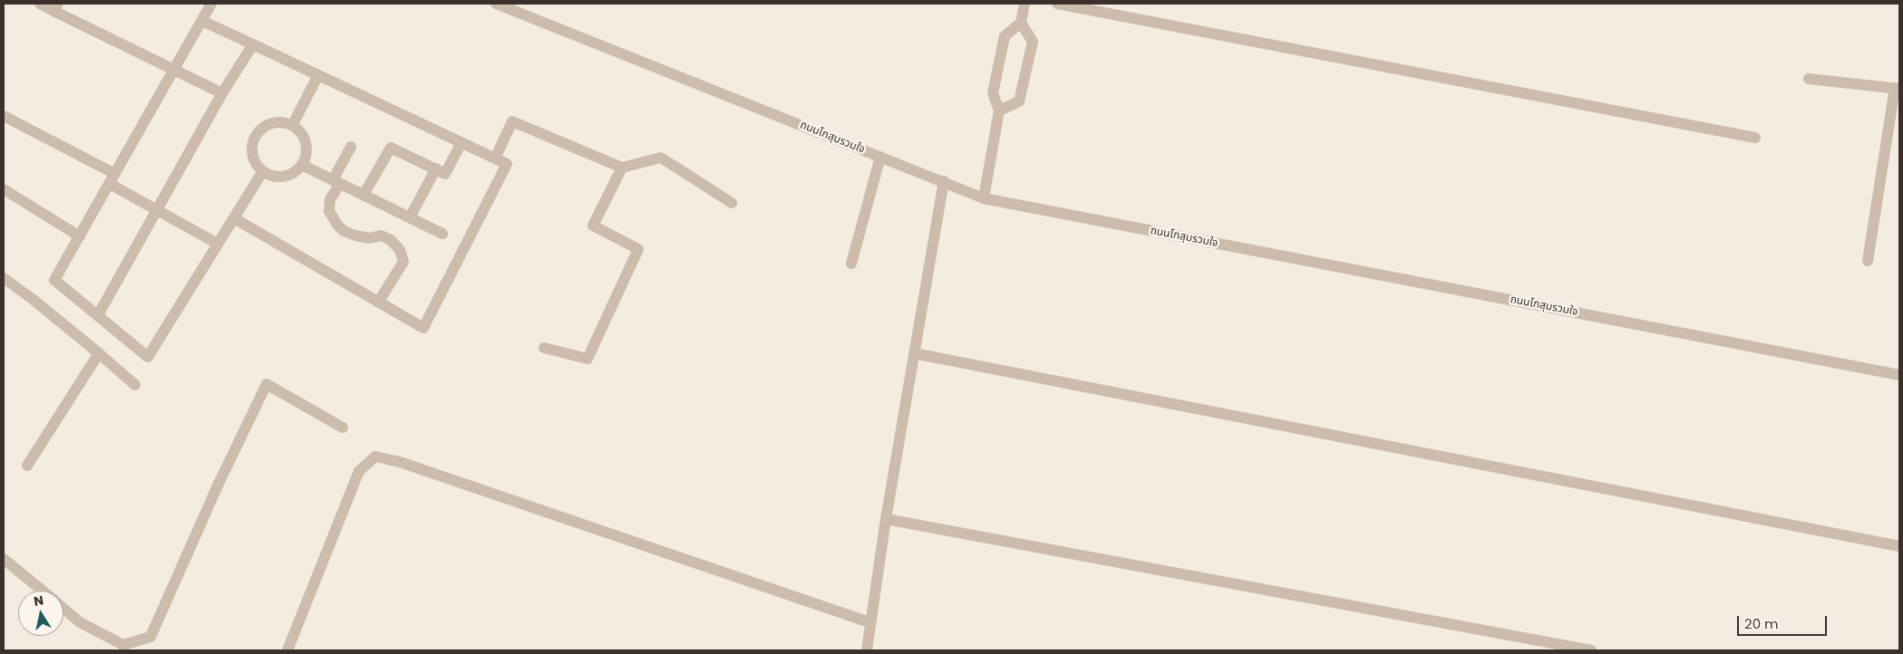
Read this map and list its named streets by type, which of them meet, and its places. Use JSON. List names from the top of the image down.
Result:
{
  "streets": {
    "street": ["ถนนโกสุมรวมใจ"]
  },
  "scale_bar": "20 m",
  "north": "top"
}
